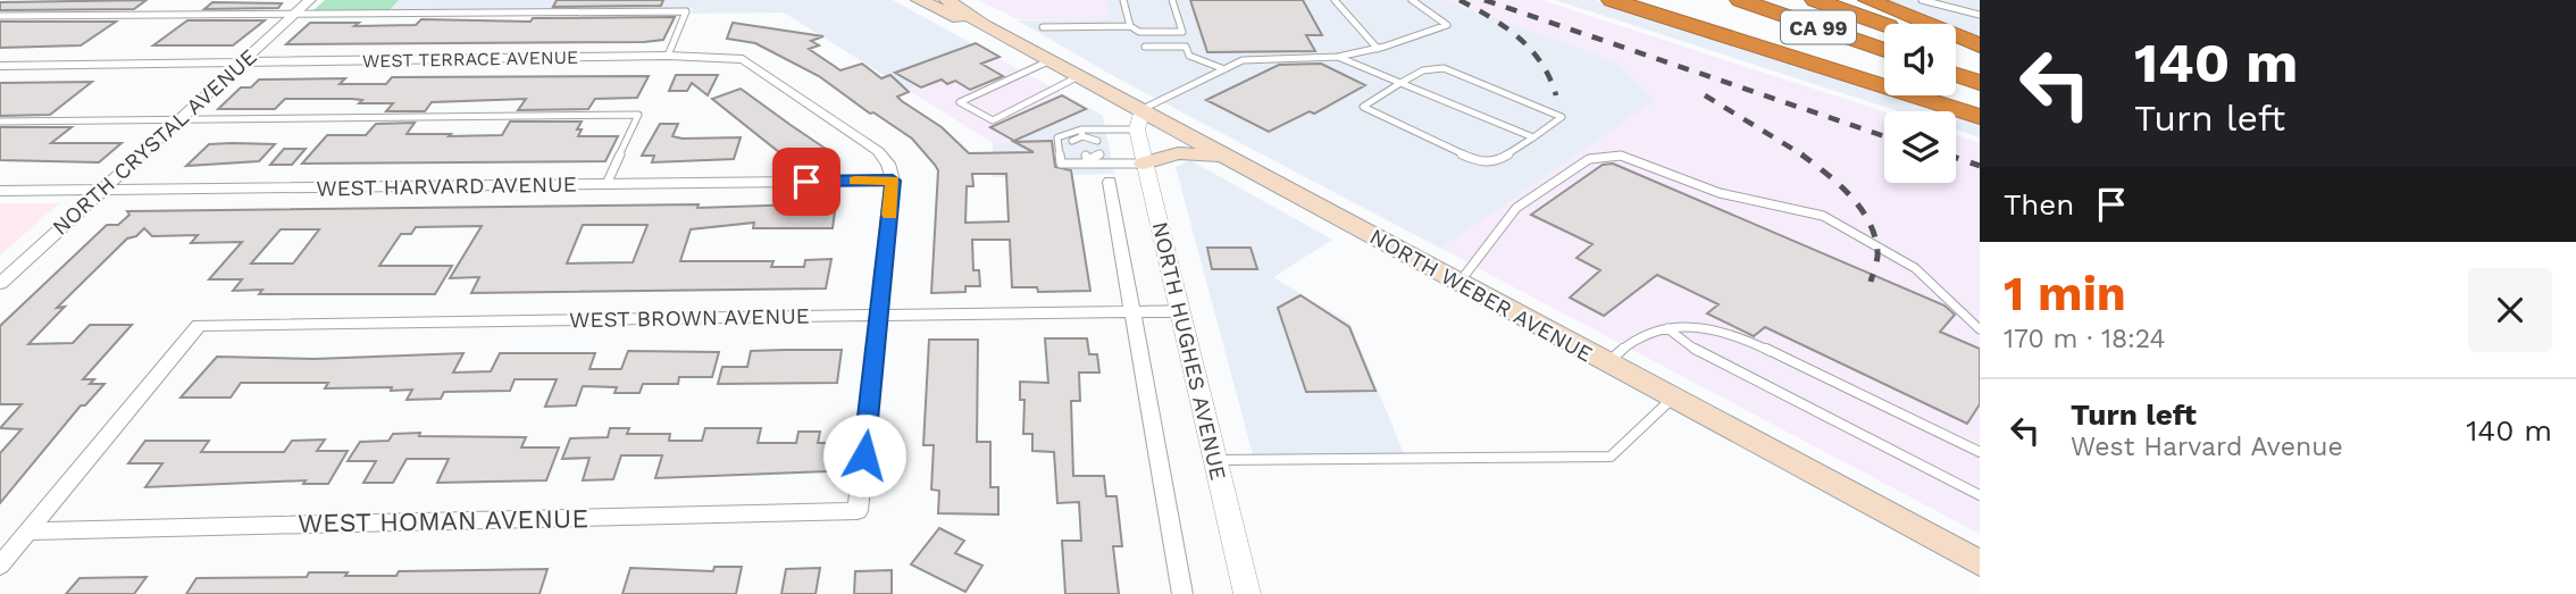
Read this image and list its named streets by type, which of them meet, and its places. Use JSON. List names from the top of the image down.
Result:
{
  "streets": {
    "highway": ["CA 99"],
    "main road": ["NORTH WEBER AVENUE"],
    "street": [
      "WEST TERRACE AVENUE",
      "NORTH CRYSTAL AVENUE",
      "WEST HARVARD AVENUE",
      "WEST BROWN AVENUE",
      "NORTH HUGHES AVENUE",
      "WEST HOMAN AVENUE"
    ]
  },
  "crossings": [
    ["WEST TERRACE AVENUE", "NORTH CRYSTAL AVENUE"],
    ["WEST TERRACE AVENUE", "WEST HARVARD AVENUE"],
    ["NORTH CRYSTAL AVENUE", "WEST HARVARD AVENUE"],
    ["NORTH WEBER AVENUE", "NORTH HUGHES AVENUE"],
    ["WEST BROWN AVENUE", "NORTH HUGHES AVENUE"],
    ["WEST BROWN AVENUE", "WEST HOMAN AVENUE"]
  ],
  "page": {
    "turn": ["140 m", "Turn left"],
    "then": "Then",
    "heading": ["1 min", "170 m · 18:24"],
    "list": [
      {
        "name": "Turn left",
        "note": "West Harvard Avenue",
        "value": "140 m"
      }
    ]
  }
}
